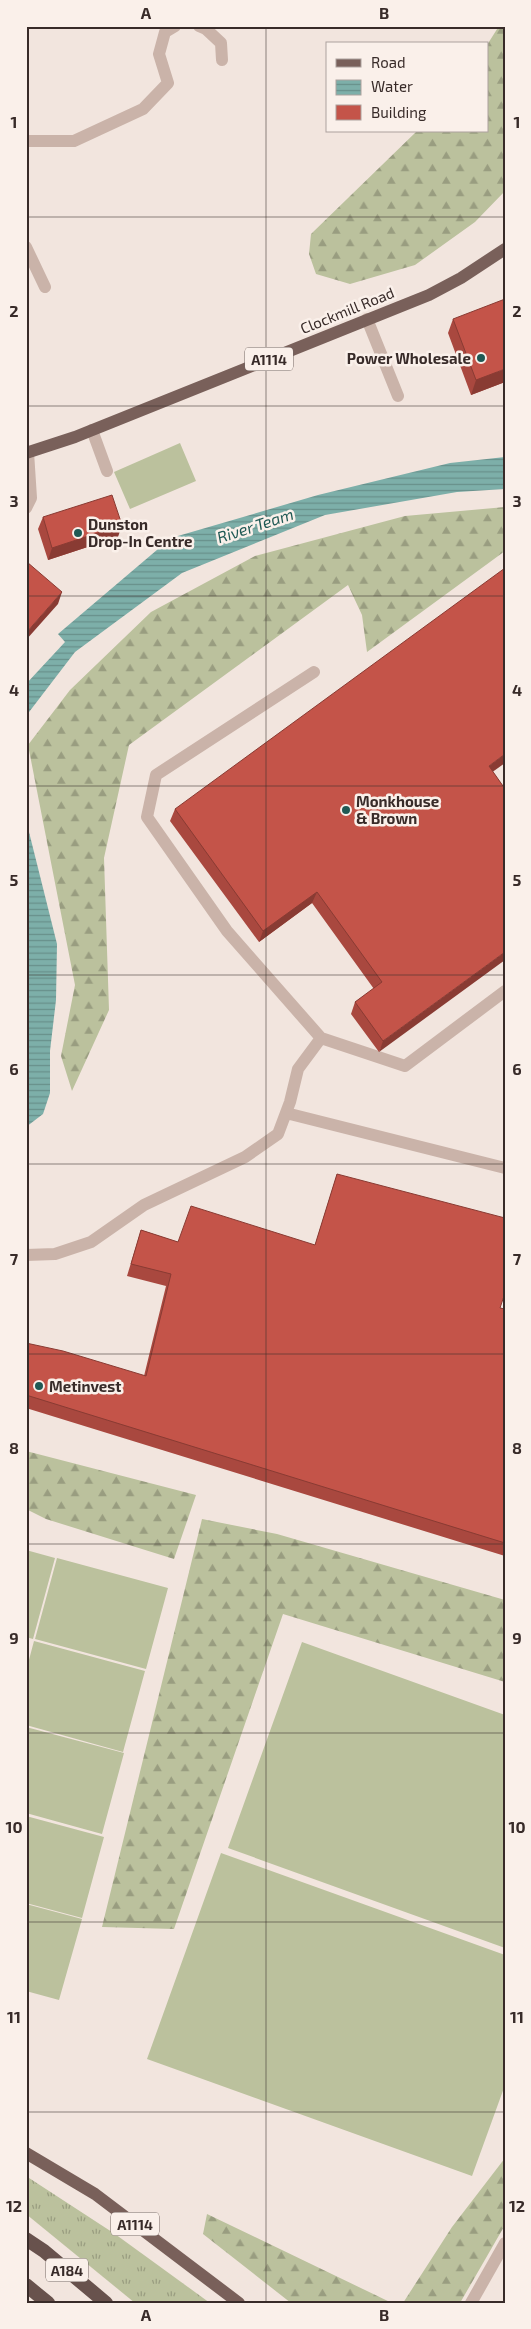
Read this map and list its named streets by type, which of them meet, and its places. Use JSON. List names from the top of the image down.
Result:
{
  "streets": {
    "highway": ["A184"],
    "main road": ["Clockmill Road", "A1114"]
  },
  "water": ["River Team"],
  "places": [
    "Power Wholesale",
    "Dunston Drop-In Centre",
    "Monkhouse & Brown",
    "Metinvest"
  ],
  "legend": ["Road", "Water", "Building"],
  "grid": {
    "columns": ["A", "B"],
    "rows": [
      "1",
      "2",
      "3",
      "4",
      "5",
      "6",
      "7",
      "8",
      "9",
      "10",
      "11",
      "12"
    ]
  }
}
